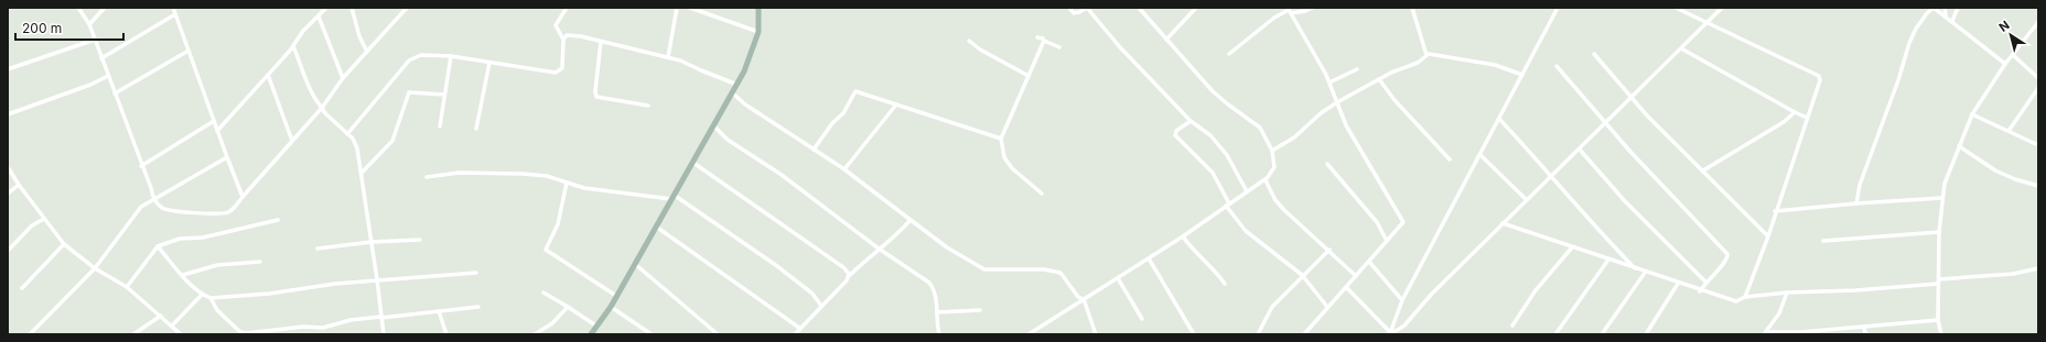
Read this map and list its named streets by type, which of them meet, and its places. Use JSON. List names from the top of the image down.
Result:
{
  "scale_bar": "200 m",
  "north": "top left"
}
